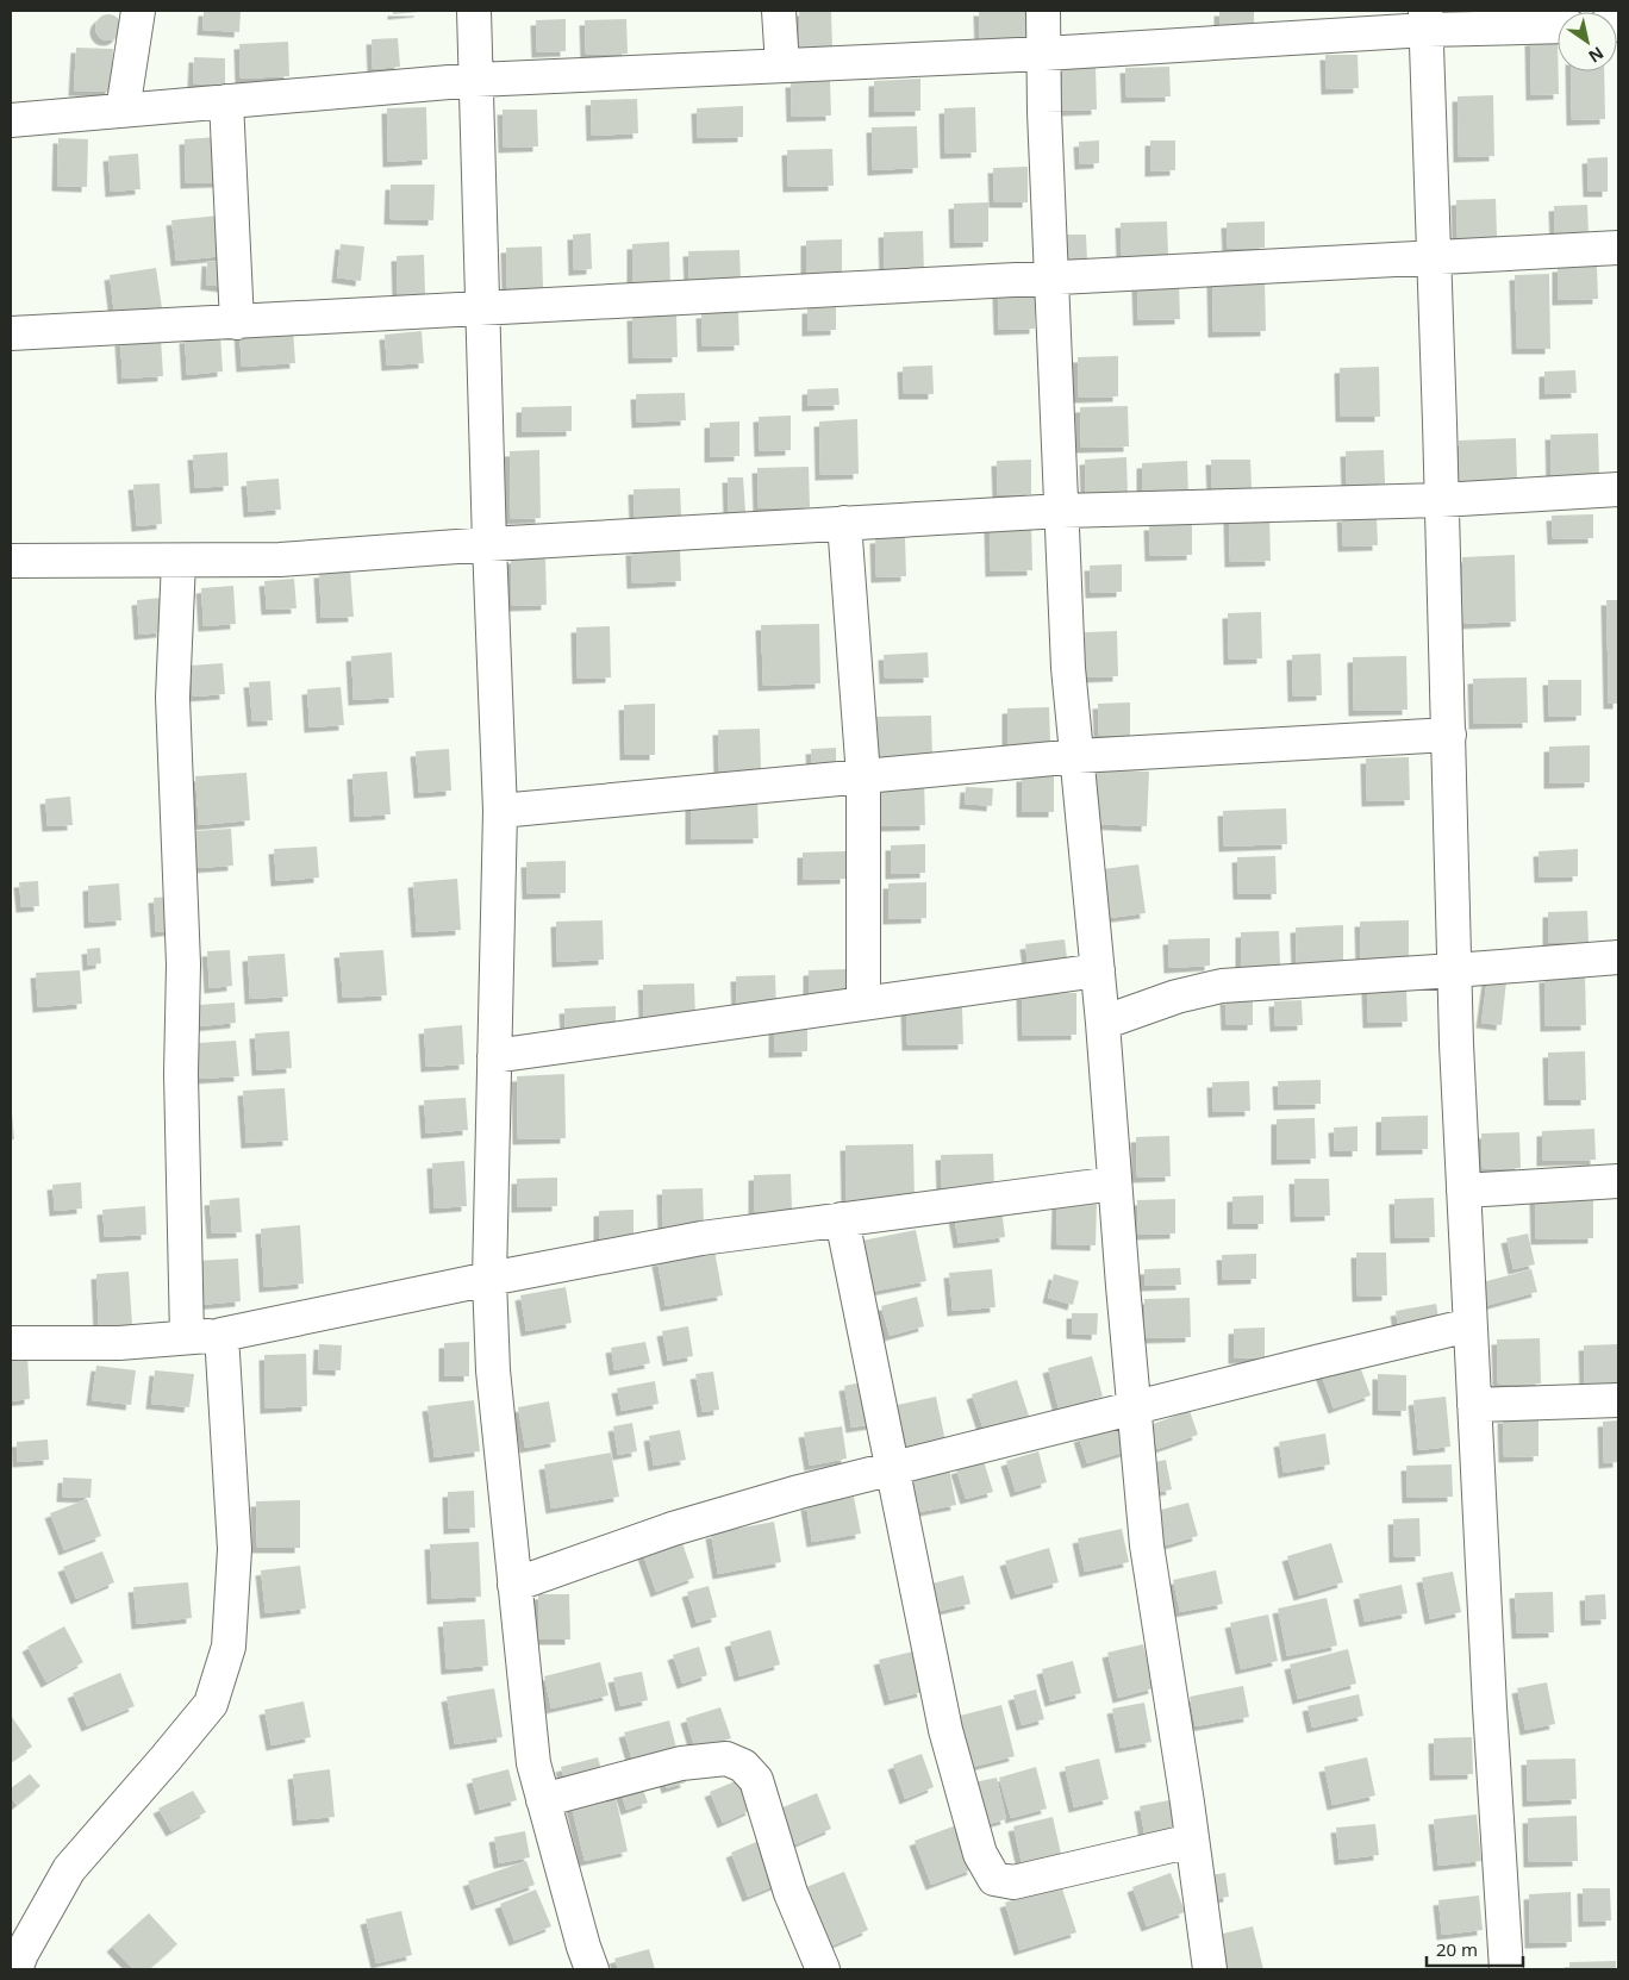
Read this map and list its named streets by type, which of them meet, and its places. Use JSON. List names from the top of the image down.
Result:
{
  "scale_bar": "20 m",
  "north": "bottom right"
}
